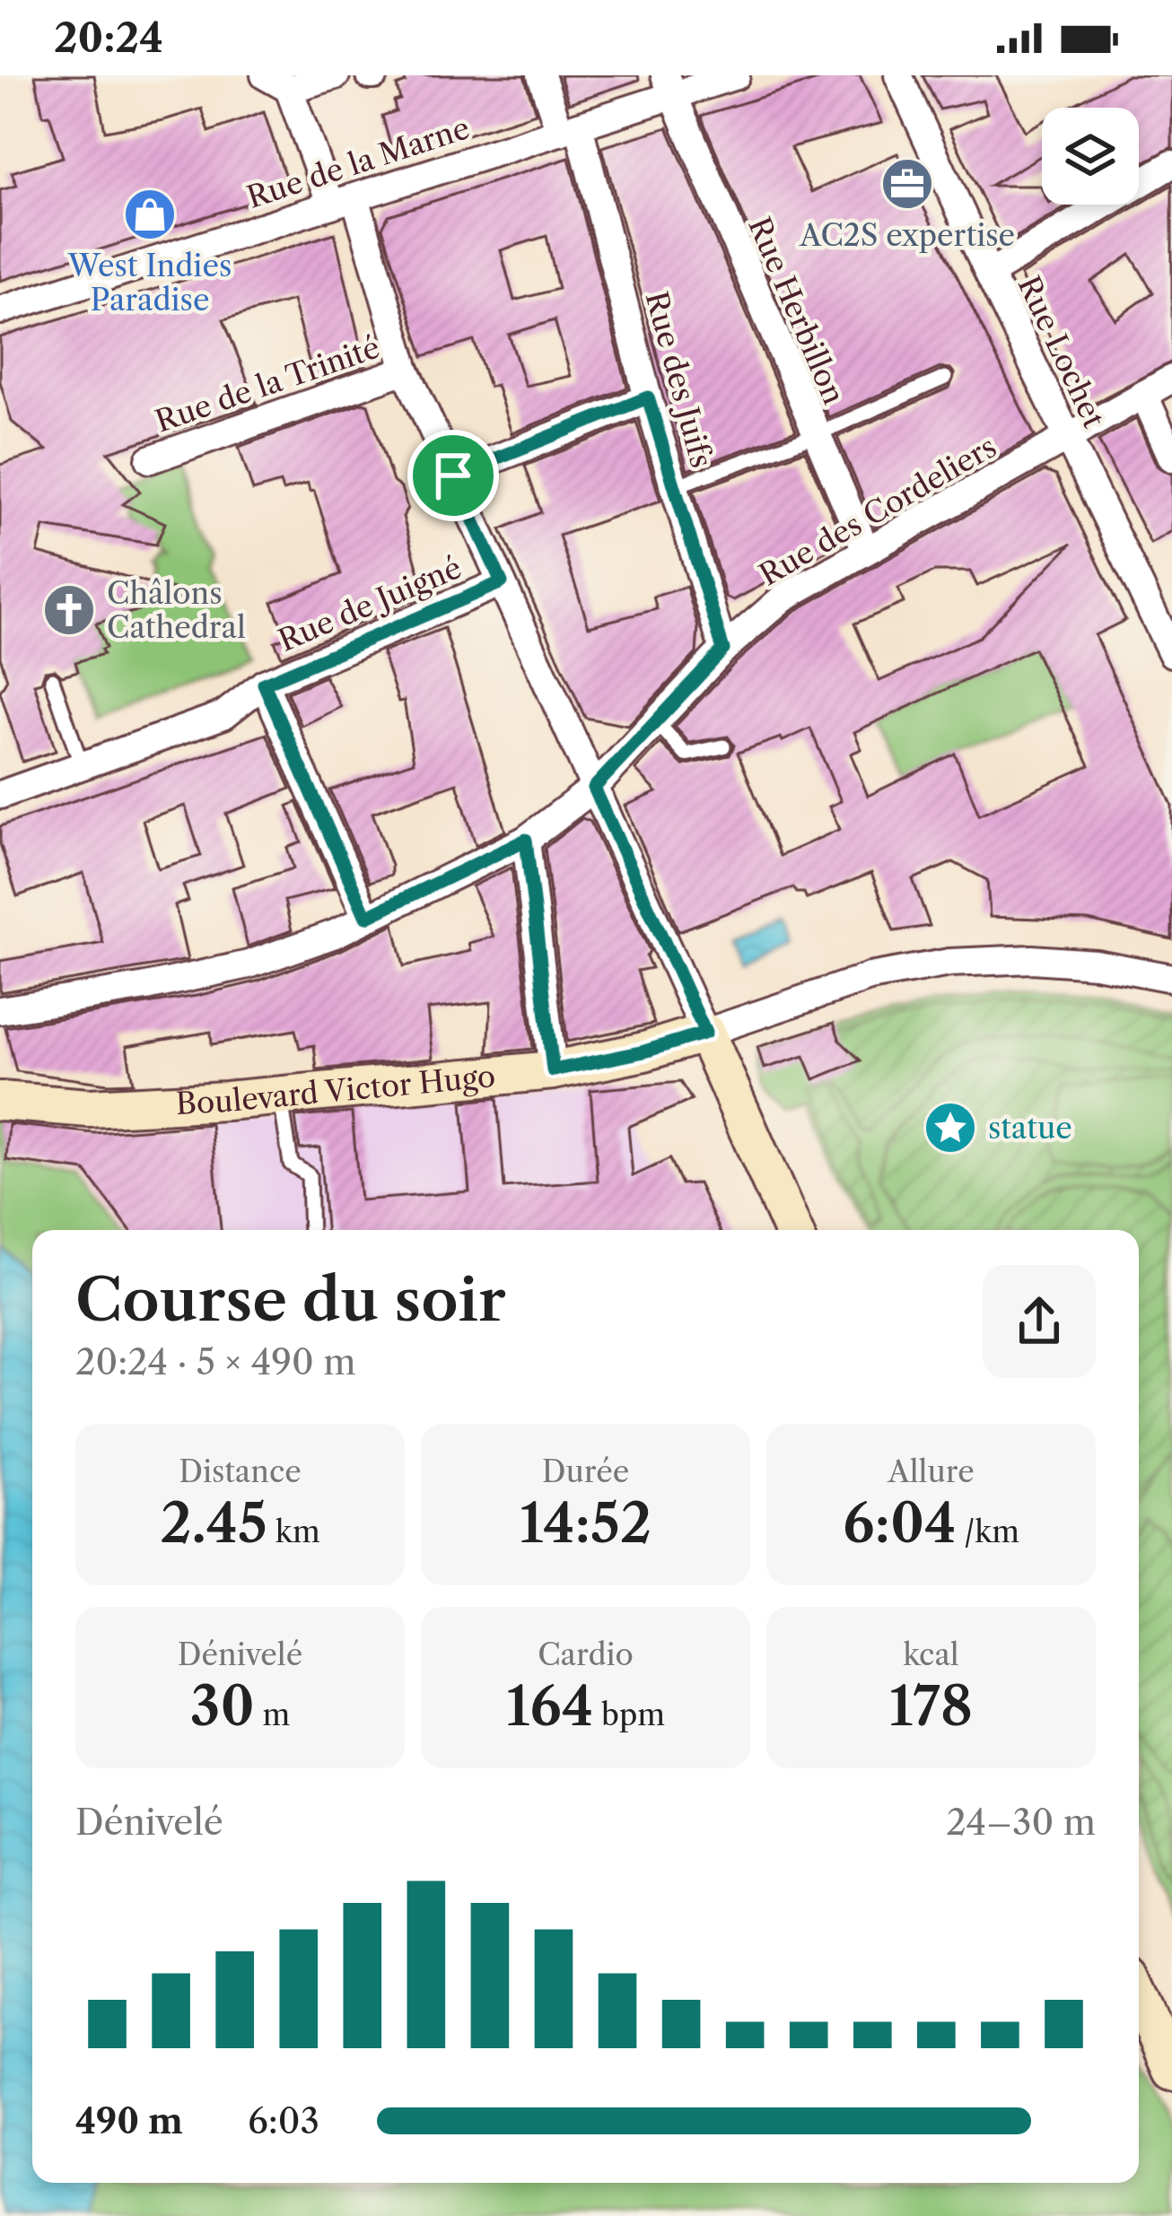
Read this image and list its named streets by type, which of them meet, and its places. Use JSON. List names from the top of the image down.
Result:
{
  "streets": {
    "main road": ["Boulevard Victor Hugo"],
    "street": [
      "Rue de la Marne",
      "Rue Herbillon",
      "Rue Lochet",
      "Rue des Juifs",
      "Rue de la Trinité",
      "Rue des Cordeliers",
      "Rue de Juigné"
    ]
  },
  "crossings": [
    ["Rue de la Marne", "Rue Herbillon"],
    ["Rue de la Marne", "Rue des Juifs"],
    ["Rue Herbillon", "Rue des Cordeliers"],
    ["Rue Lochet", "Rue des Cordeliers"],
    ["Rue des Juifs", "Rue des Cordeliers"]
  ],
  "places": {
    "office": ["AC2S expertise"],
    "shop": ["West Indies Paradise"],
    "church": ["Châlons Cathedral"],
    "place": ["statue"]
  },
  "page": {
    "status": "20:24",
    "heading": ["Course du soir", "20:24 · 5 × 490 m"],
    "stats": [
      ["Distance", "2.45 km"],
      ["Durée", "14:52"],
      ["Allure", "6:04 /km"],
      ["Dénivelé", "30 m"],
      ["Cardio", "164 bpm"],
      ["kcal", "178"]
    ],
    "chart": ["Dénivelé", "24–30 m"],
    "list": [
      {
        "name": "490 m",
        "note": "6:03"
      }
    ]
  }
}
